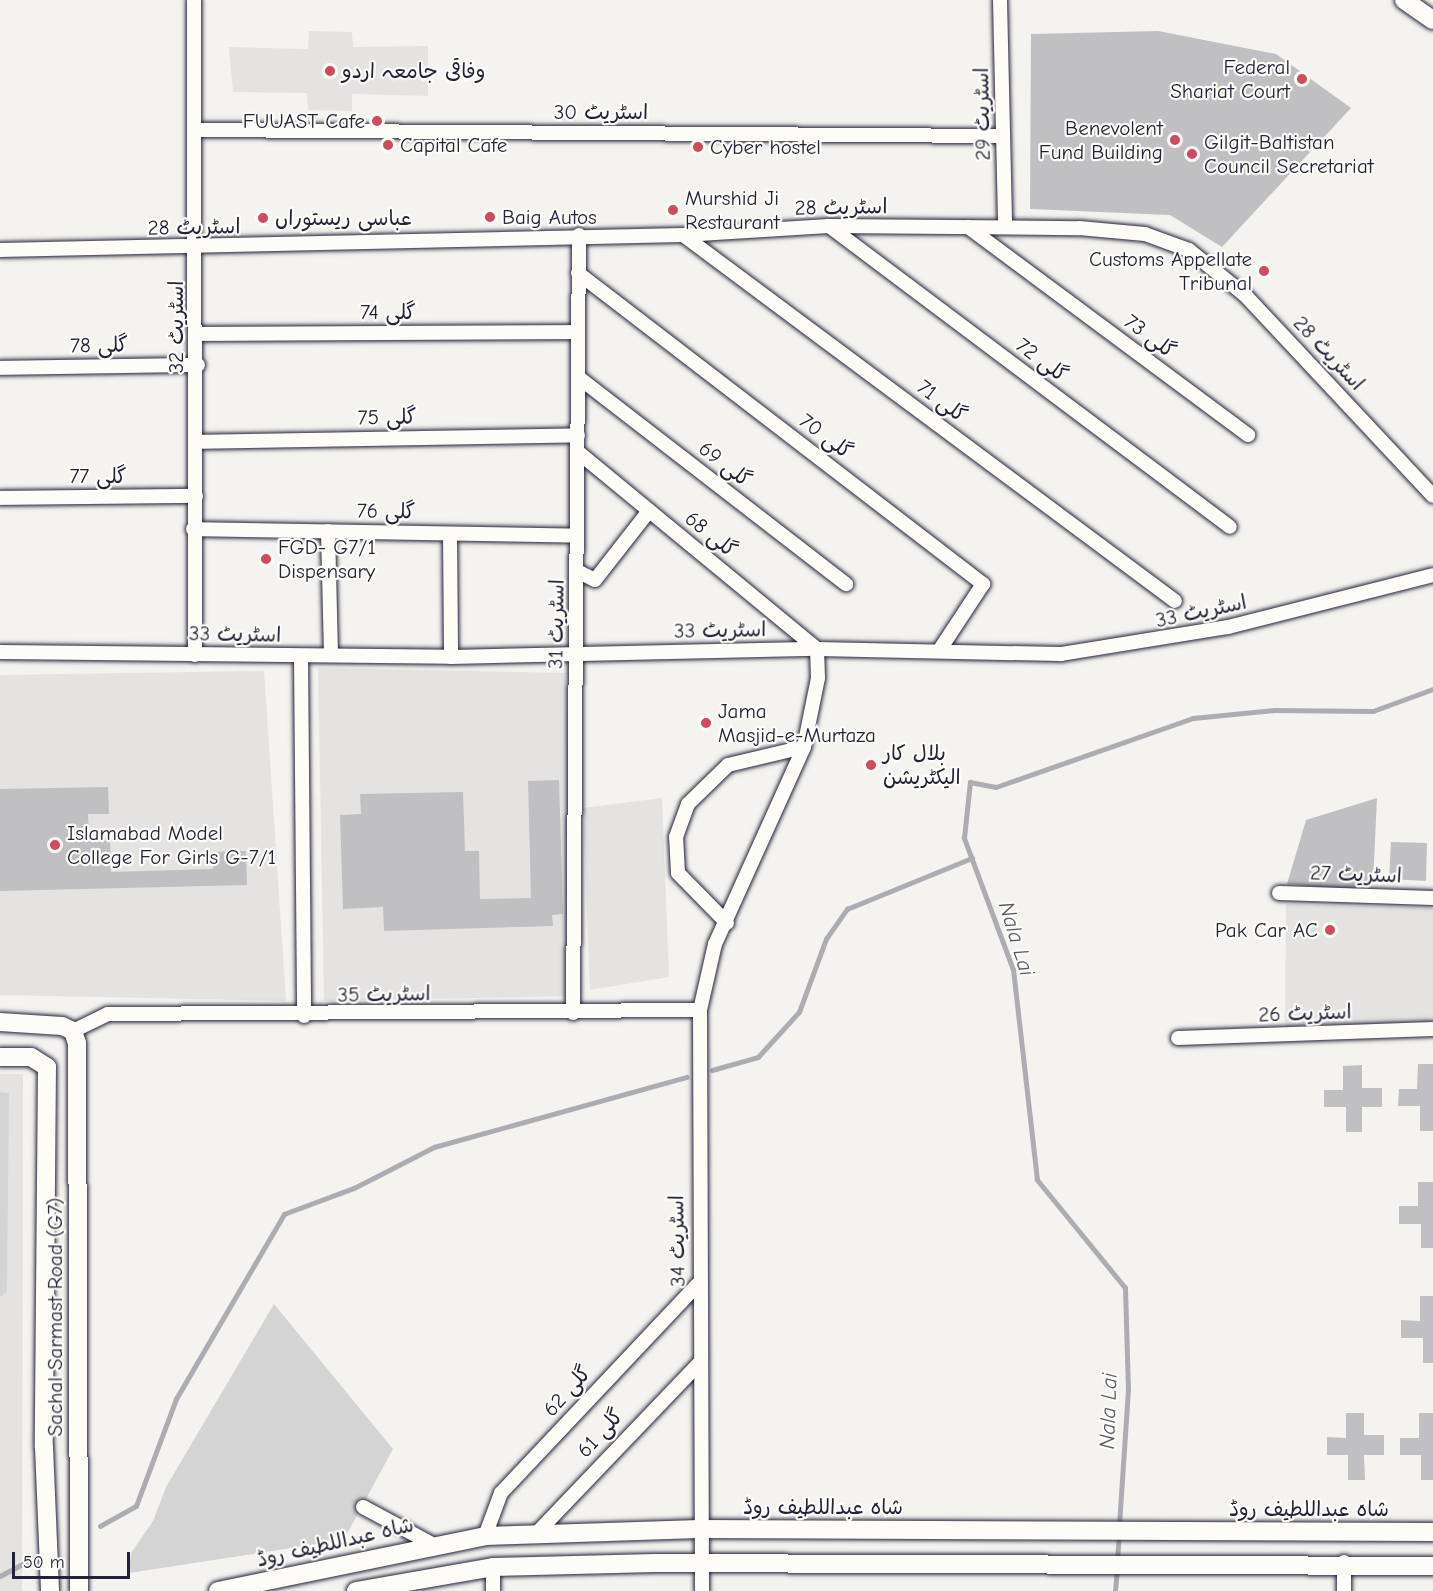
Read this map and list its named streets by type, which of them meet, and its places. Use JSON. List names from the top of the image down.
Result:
{
  "streets": {
    "street": [
      "اسٹریٹ 30",
      "اسٹریٹ 29",
      "اسٹریٹ 28",
      "گلی 74",
      "اسٹریٹ 32",
      "گلی 73",
      "گلی 78",
      "گلی 72",
      "گلی 71",
      "گلی 75",
      "گلی 70",
      "گلی 69",
      "گلی 77",
      "گلی 76",
      "گلی 68",
      "اسٹریٹ 33",
      "اسٹریٹ 31",
      "اسٹریٹ 27",
      "اسٹریٹ 35",
      "اسٹریٹ 26",
      "اسٹریٹ 34",
      "Sachal Sarmast Road (G7)",
      "گلی 62",
      "گلی 61",
      "شاہ عبداللطیف روڈ"
    ]
  },
  "crossings": [
    ["اسٹریٹ 30", "اسٹریٹ 29"],
    ["اسٹریٹ 30", "اسٹریٹ 32"],
    ["اسٹریٹ 29", "اسٹریٹ 28"],
    ["اسٹریٹ 28", "اسٹریٹ 32"],
    ["اسٹریٹ 28", "گلی 73"],
    ["اسٹریٹ 28", "گلی 72"],
    ["اسٹریٹ 28", "گلی 71"],
    ["اسٹریٹ 28", "اسٹریٹ 31"],
    ["گلی 74", "اسٹریٹ 32"],
    ["گلی 74", "اسٹریٹ 31"],
    ["اسٹریٹ 32", "گلی 78"],
    ["اسٹریٹ 32", "گلی 75"],
    ["اسٹریٹ 32", "گلی 77"],
    ["اسٹریٹ 32", "گلی 76"],
    ["اسٹریٹ 32", "اسٹریٹ 33"],
    ["گلی 75", "اسٹریٹ 31"],
    ["گلی 70", "اسٹریٹ 33"],
    ["گلی 70", "اسٹریٹ 31"],
    ["گلی 69", "اسٹریٹ 31"],
    ["گلی 76", "اسٹریٹ 31"],
    ["گلی 68", "اسٹریٹ 33"],
    ["گلی 68", "اسٹریٹ 31"],
    ["گلی 68", "اسٹریٹ 34"],
    ["اسٹریٹ 33", "اسٹریٹ 31"],
    ["اسٹریٹ 33", "اسٹریٹ 34"],
    ["اسٹریٹ 31", "اسٹریٹ 35"],
    ["اسٹریٹ 35", "اسٹریٹ 34"],
    ["اسٹریٹ 35", "Sachal Sarmast Road (G7)"],
    ["اسٹریٹ 34", "گلی 62"],
    ["اسٹریٹ 34", "گلی 61"],
    ["اسٹریٹ 34", "شاہ عبداللطیف روڈ"],
    ["گلی 62", "شاہ عبداللطیف روڈ"],
    ["گلی 61", "شاہ عبداللطیف روڈ"]
  ],
  "water": ["Nala Lai"],
  "places": [
    "وفاقی جامعہ اردو",
    "Federal Shariat Court",
    "FUUAST Cafe",
    "Benevolent Fund Building",
    "Capital Cafe",
    "Cyber hostel",
    "Gilgit-Baltistan Council Secretariat",
    "Murshid Ji Restaurant",
    "Baig Autos",
    "عباسی ریستوراں",
    "Customs Appellate Tribunal",
    "FGD- G7/1 Dispensary",
    "Jama Masjid-e-Murtaza",
    "بلال کار الیکٹریشن",
    "Islamabad Model College For Girls G-7/1",
    "Pak Car AC"
  ],
  "scale_bar": "50 m"
}
